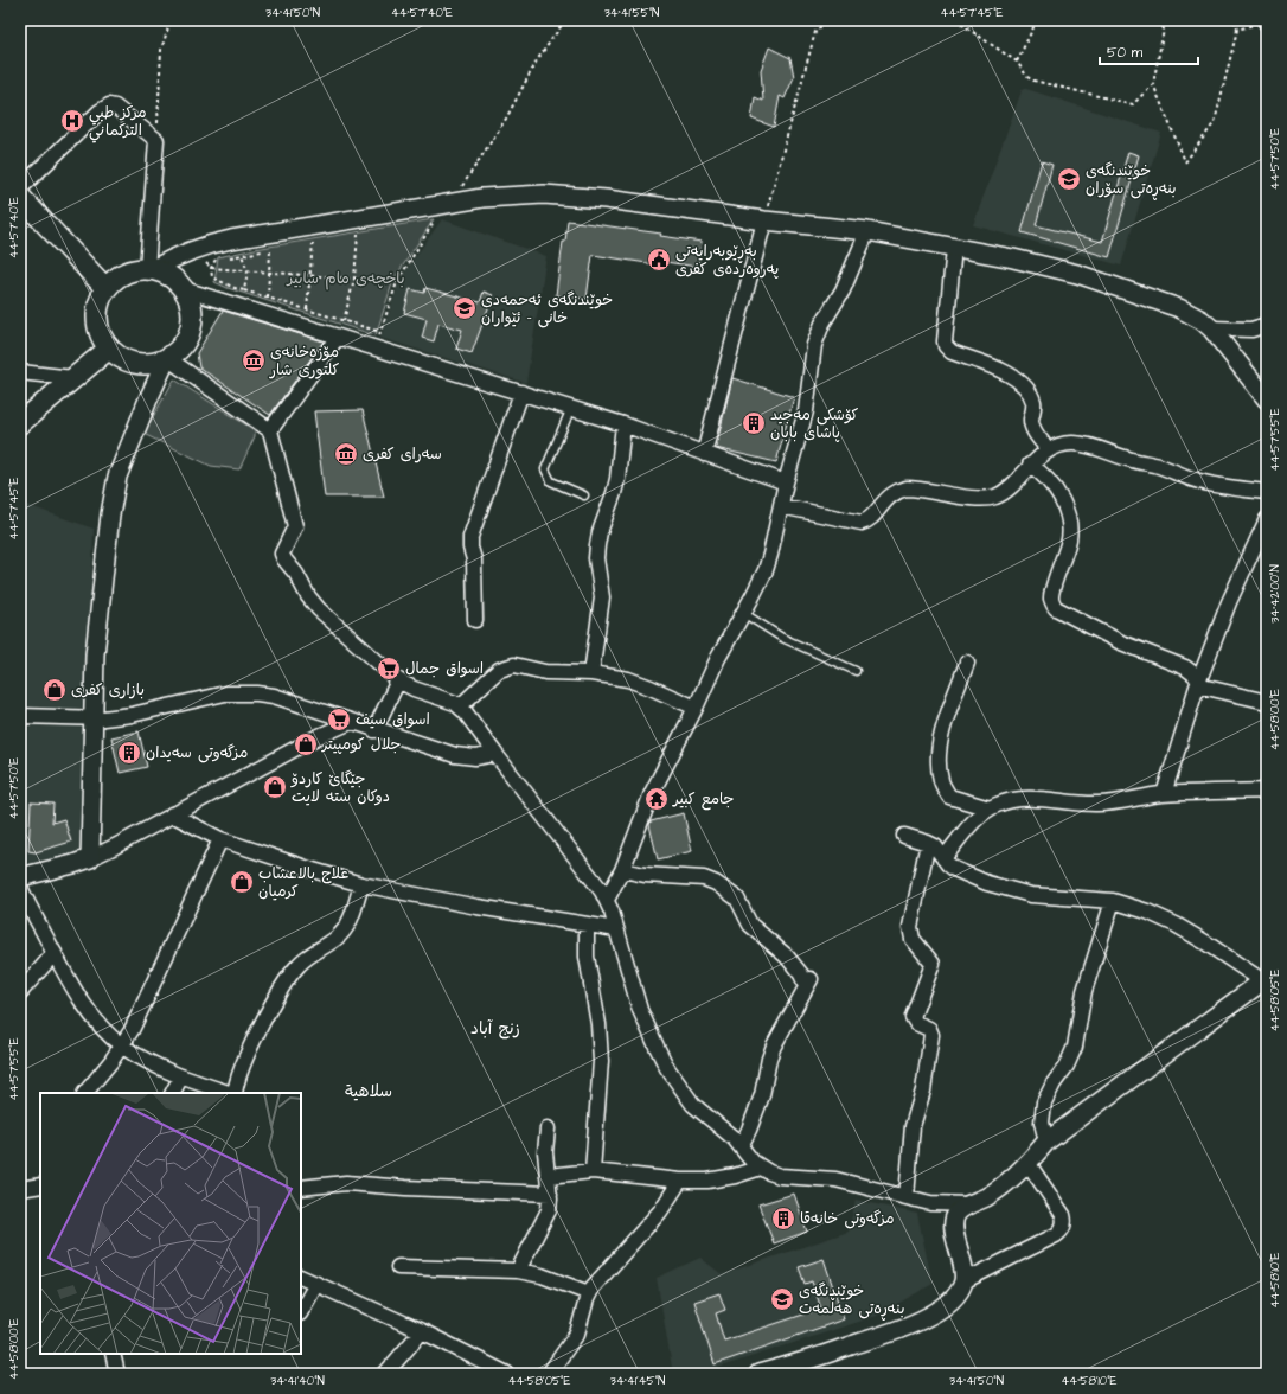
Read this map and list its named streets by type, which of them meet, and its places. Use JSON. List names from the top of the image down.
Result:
{
  "districts": ["زنج آباد", "سلاهية"],
  "parks": ["باخچەی مام سابیر"],
  "places": {
    "hospital": ["مركز طبي التركماني"],
    "school or university": ["خوێندنگەی بنەڕەتی سۆران", "خوێندنگەی ئەحمەدی خانی - ئێواران", "خوێندنگەی بنەڕەتی هەڵمەت"],
    "public building": ["بەڕێوبەرایەتی پەروەردەی کفری"],
    "museum": ["مۆزەخانەی کلتوری شار", "سەرای کفری"],
    "building": ["کۆشکی مەجید پاشای بابان", "مزگەوتی سەیدان", "مزگەوتی خانەقا"],
    "supermarket": ["اسواق جمال", "اسواق سيف"],
    "shop": [
      "بازاری کفری",
      "جلال کومپیتر",
      "جێگاێ کاردۆ دوکان ستە لایت",
      "علاج بالاعشاب كرميان"
    ],
    "temple": ["جامع كبير"]
  },
  "scale_bar": "50 m",
  "coordinates": [
    "34°41'50\"N",
    "44°57'40\"E",
    "34°41'55\"N",
    "44°57'45\"E",
    "44°57'50\"E",
    "44°57'55\"E",
    "34°42'00\"N",
    "44°58'00\"E",
    "44°58'05\"E",
    "44°58'10\"E",
    "34°41'40\"N",
    "34°41'45\"N"
  ]
}
